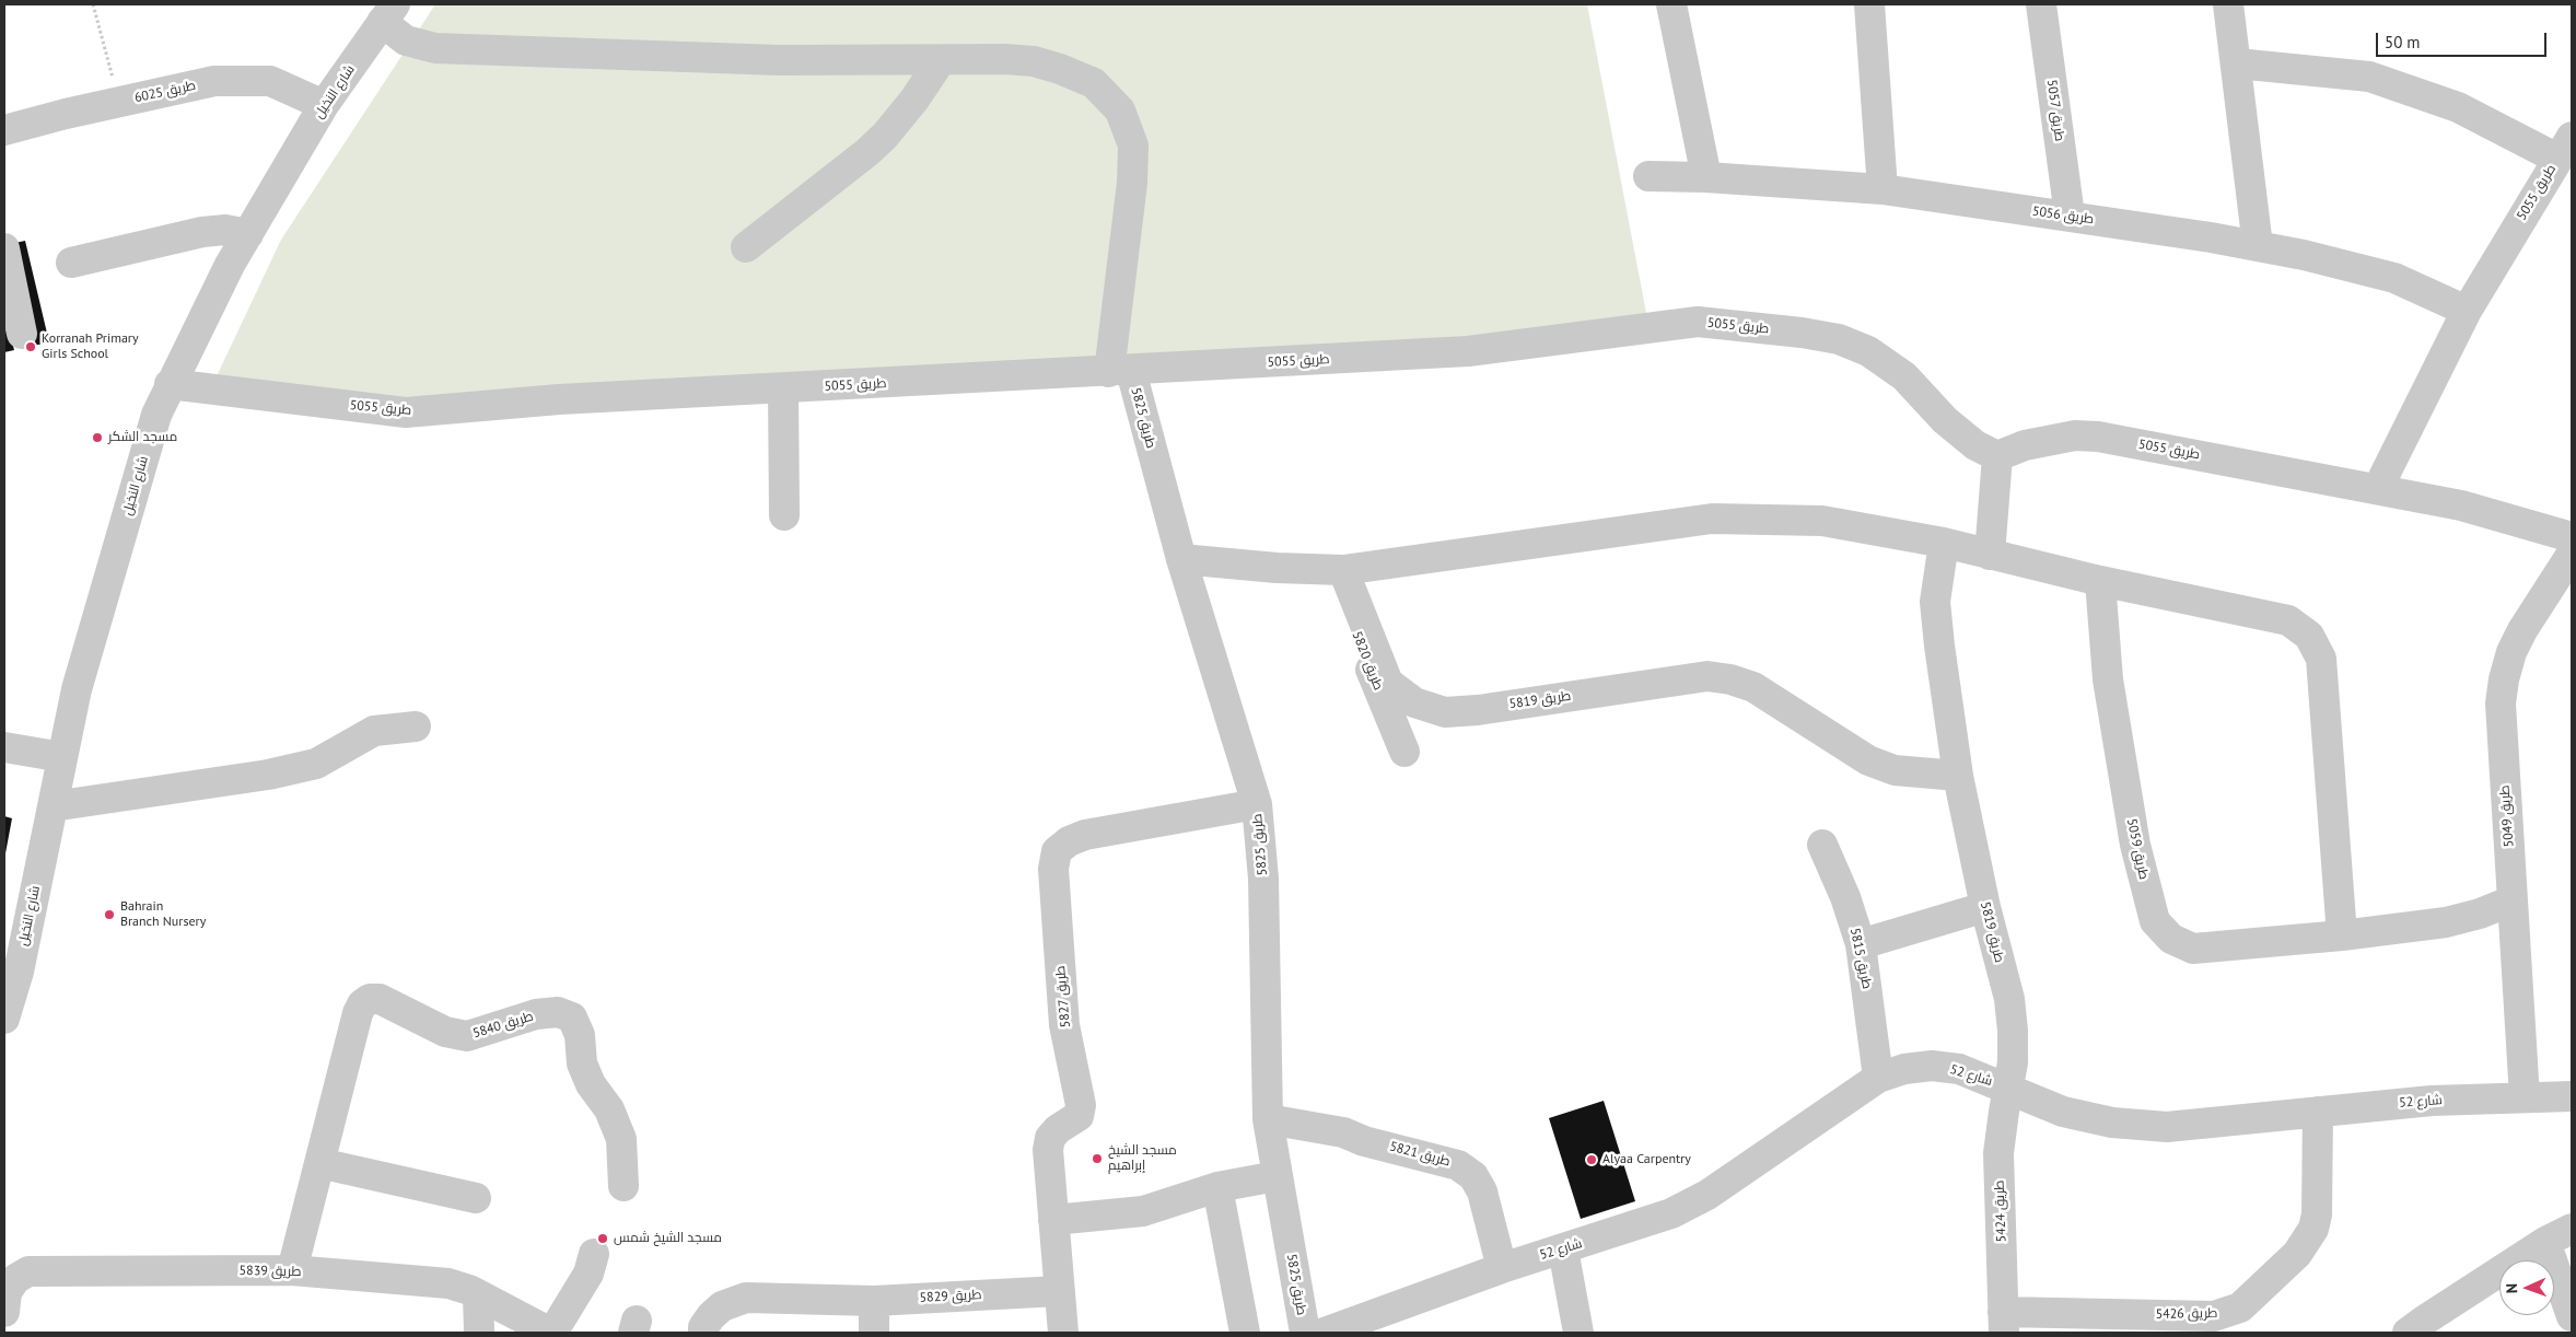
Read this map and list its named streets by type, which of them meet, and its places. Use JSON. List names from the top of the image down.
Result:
{
  "streets": {
    "street": [
      "طريق 6025",
      "شارع النخيل",
      "طريق 5057",
      "طريق 5055",
      "طريق 5056",
      "طريق 5825",
      "طريق 5820",
      "طريق 5819",
      "طريق 5049",
      "طريق 5059",
      "طريق 5815",
      "طريق 5827",
      "طريق 5840",
      "شارع 52",
      "طريق 5821",
      "طريق 5424",
      "طريق 5839",
      "طريق 5829",
      "طريق 5426"
    ]
  },
  "crossings": [
    ["طريق 6025", "شارع النخيل"],
    ["شارع النخيل", "طريق 5055"],
    ["طريق 5057", "طريق 5056"],
    ["طريق 5055", "طريق 5056"],
    ["طريق 5055", "طريق 5825"],
    ["طريق 5825", "طريق 5827"],
    ["طريق 5825", "طريق 5821"],
    ["طريق 5820", "طريق 5819"],
    ["طريق 5819", "شارع 52"],
    ["طريق 5819", "طريق 5424"],
    ["طريق 5049", "طريق 5059"],
    ["طريق 5049", "شارع 52"],
    ["طريق 5815", "شارع 52"],
    ["طريق 5827", "طريق 5829"],
    ["طريق 5840", "طريق 5839"],
    ["شارع 52", "طريق 5821"],
    ["شارع 52", "طريق 5424"],
    ["شارع 52", "طريق 5426"],
    ["طريق 5424", "طريق 5426"]
  ],
  "places": [
    "Korranah Primary Girls School",
    "مسجد الشكر",
    "Bahrain Branch Nursery",
    "مسجد الشيخ إبراهيم",
    "Alyaa Carpentry",
    "مسجد الشيخ شمس"
  ],
  "scale_bar": "50 m",
  "north": "left"
}
